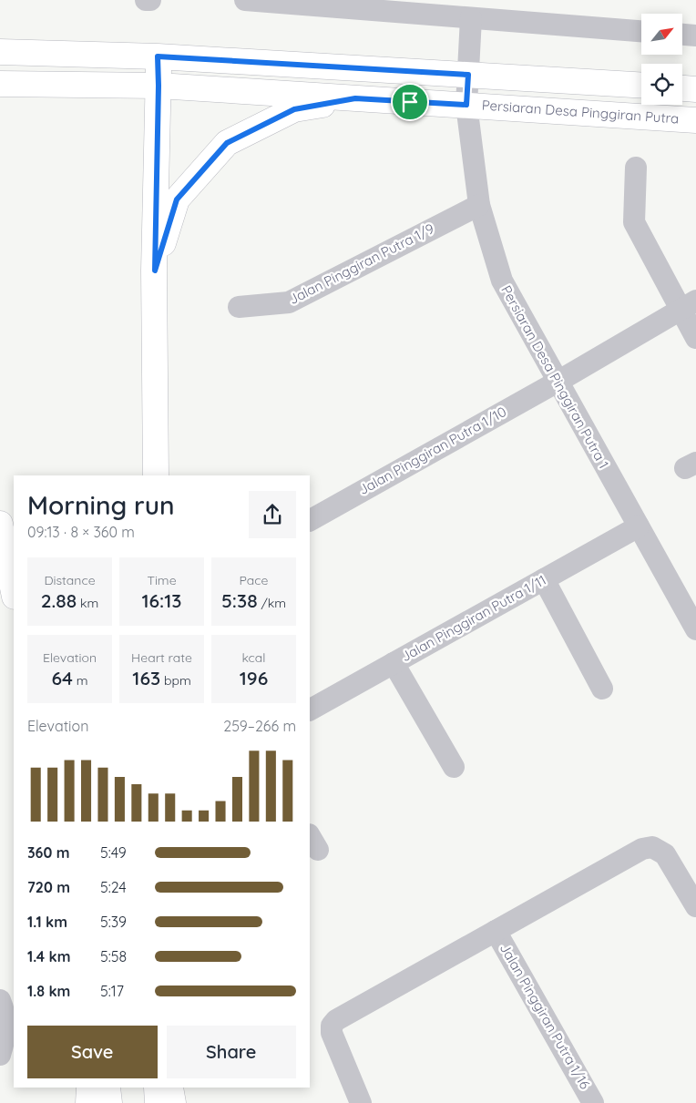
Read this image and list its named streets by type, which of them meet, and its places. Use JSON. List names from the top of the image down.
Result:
{
  "streets": {
    "street": [
      "Persiaran Desa Pinggiran Putra",
      "Jalan Pinggiran Putra 1/9",
      "Persiaran Desa Pinggiran Putra 1",
      "Jalan Pinggiran Putra 1/10",
      "Jalan Pinggiran Putra 1/11",
      "Jalan Pinggiran Putra 1/16"
    ]
  },
  "crossings": [
    ["Persiaran Desa Pinggiran Putra", "Persiaran Desa Pinggiran Putra 1"],
    ["Jalan Pinggiran Putra 1/9", "Persiaran Desa Pinggiran Putra 1"],
    ["Persiaran Desa Pinggiran Putra 1", "Jalan Pinggiran Putra 1/10"],
    ["Persiaran Desa Pinggiran Putra 1", "Jalan Pinggiran Putra 1/11"]
  ],
  "north": "top right",
  "page": {
    "heading": ["Morning run", "09:13 · 8 × 360 m"],
    "stats": [
      ["Distance", "2.88 km"],
      ["Time", "16:13"],
      ["Pace", "5:38 /km"],
      ["Elevation", "64 m"],
      ["Heart rate", "163 bpm"],
      ["kcal", "196"]
    ],
    "chart": ["Elevation", "259–266 m"],
    "list": [
      {
        "name": "360 m",
        "note": "5:49"
      },
      {
        "name": "720 m",
        "note": "5:24"
      },
      {
        "name": "1.1 km",
        "note": "5:39"
      },
      {
        "name": "1.4 km",
        "note": "5:58"
      },
      {
        "name": "1.8 km",
        "note": "5:17"
      }
    ],
    "buttons": ["Save", "Share"]
  }
}
